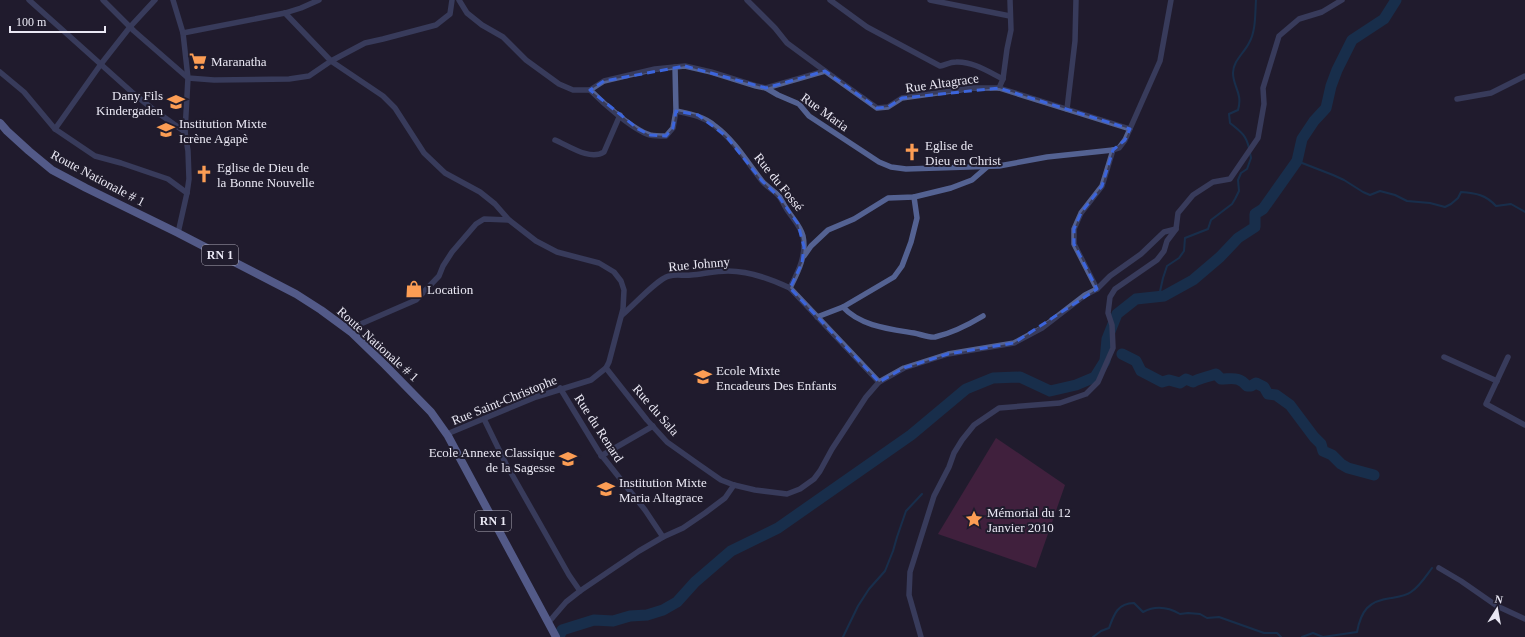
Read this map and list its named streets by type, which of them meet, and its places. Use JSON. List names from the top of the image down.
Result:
{
  "streets": {
    "main road": ["Route Nationale # 1", "RN 1"],
    "street": [
      "Rue Altagrace",
      "Rue Maria",
      "Rue du Fossé",
      "Rue Johnny",
      "Rue Saint-Christophe",
      "Rue du Sala",
      "Rue du Renard"
    ]
  },
  "crossings": [
    ["Route Nationale # 1", "Rue Saint-Christophe"],
    ["Rue du Fossé", "Rue Johnny"],
    ["Rue Saint-Christophe", "Rue du Sala"],
    ["Rue Saint-Christophe", "Rue du Renard"]
  ],
  "places": {
    "supermarket": ["Maranatha"],
    "school or university": [
      "Dany Fils Kindergaden",
      "Institution Mixte Icrène Agapè",
      "Ecole Mixte Encadeurs Des Enfants",
      "Ecole Annexe Classique de la Sagesse",
      "Institution Mixte Maria Altagrace"
    ],
    "church": ["Eglise de Dieu en Christ", "Eglise de Dieu de la Bonne Nouvelle"],
    "shop": ["Location"],
    "place": ["Mémorial du 12 Janvier 2010"]
  },
  "scale_bar": "100 m",
  "north": "top"
}
